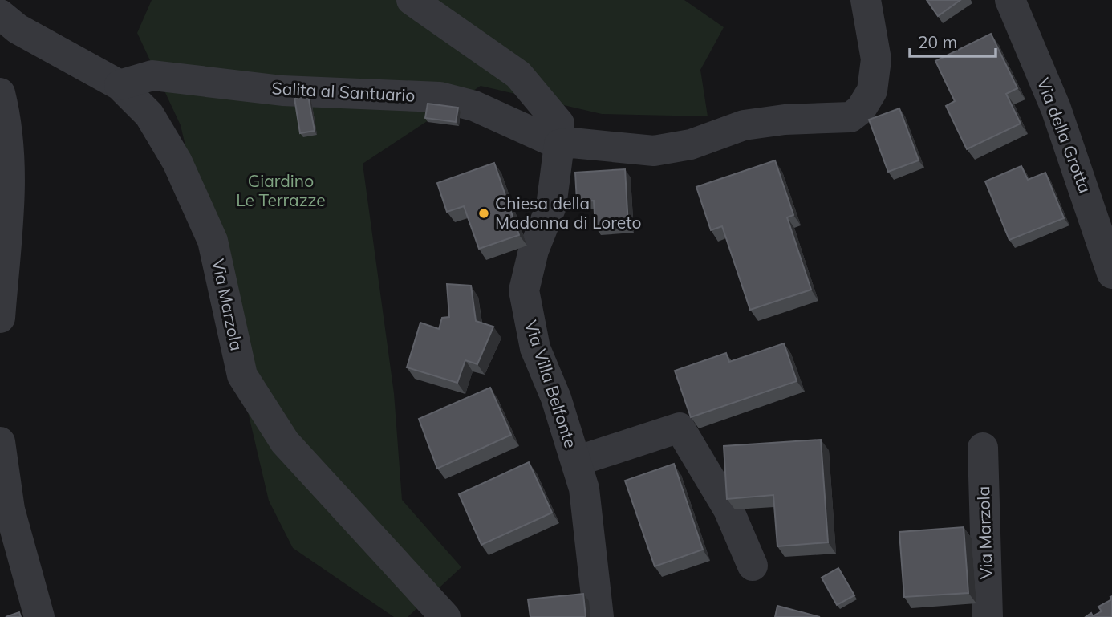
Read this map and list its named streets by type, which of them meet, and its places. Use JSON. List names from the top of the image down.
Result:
{
  "streets": {
    "street": [
      "Salita al Santuario",
      "Via della Grotta",
      "Via Marzola",
      "Via Villa Belfonte"
    ]
  },
  "crossings": [
    ["Salita al Santuario", "Via Marzola"],
    ["Salita al Santuario", "Via Villa Belfonte"]
  ],
  "parks": ["Giardino Le Terrazze"],
  "places": ["Chiesa della Madonna di Loreto"],
  "scale_bar": "20 m"
}
